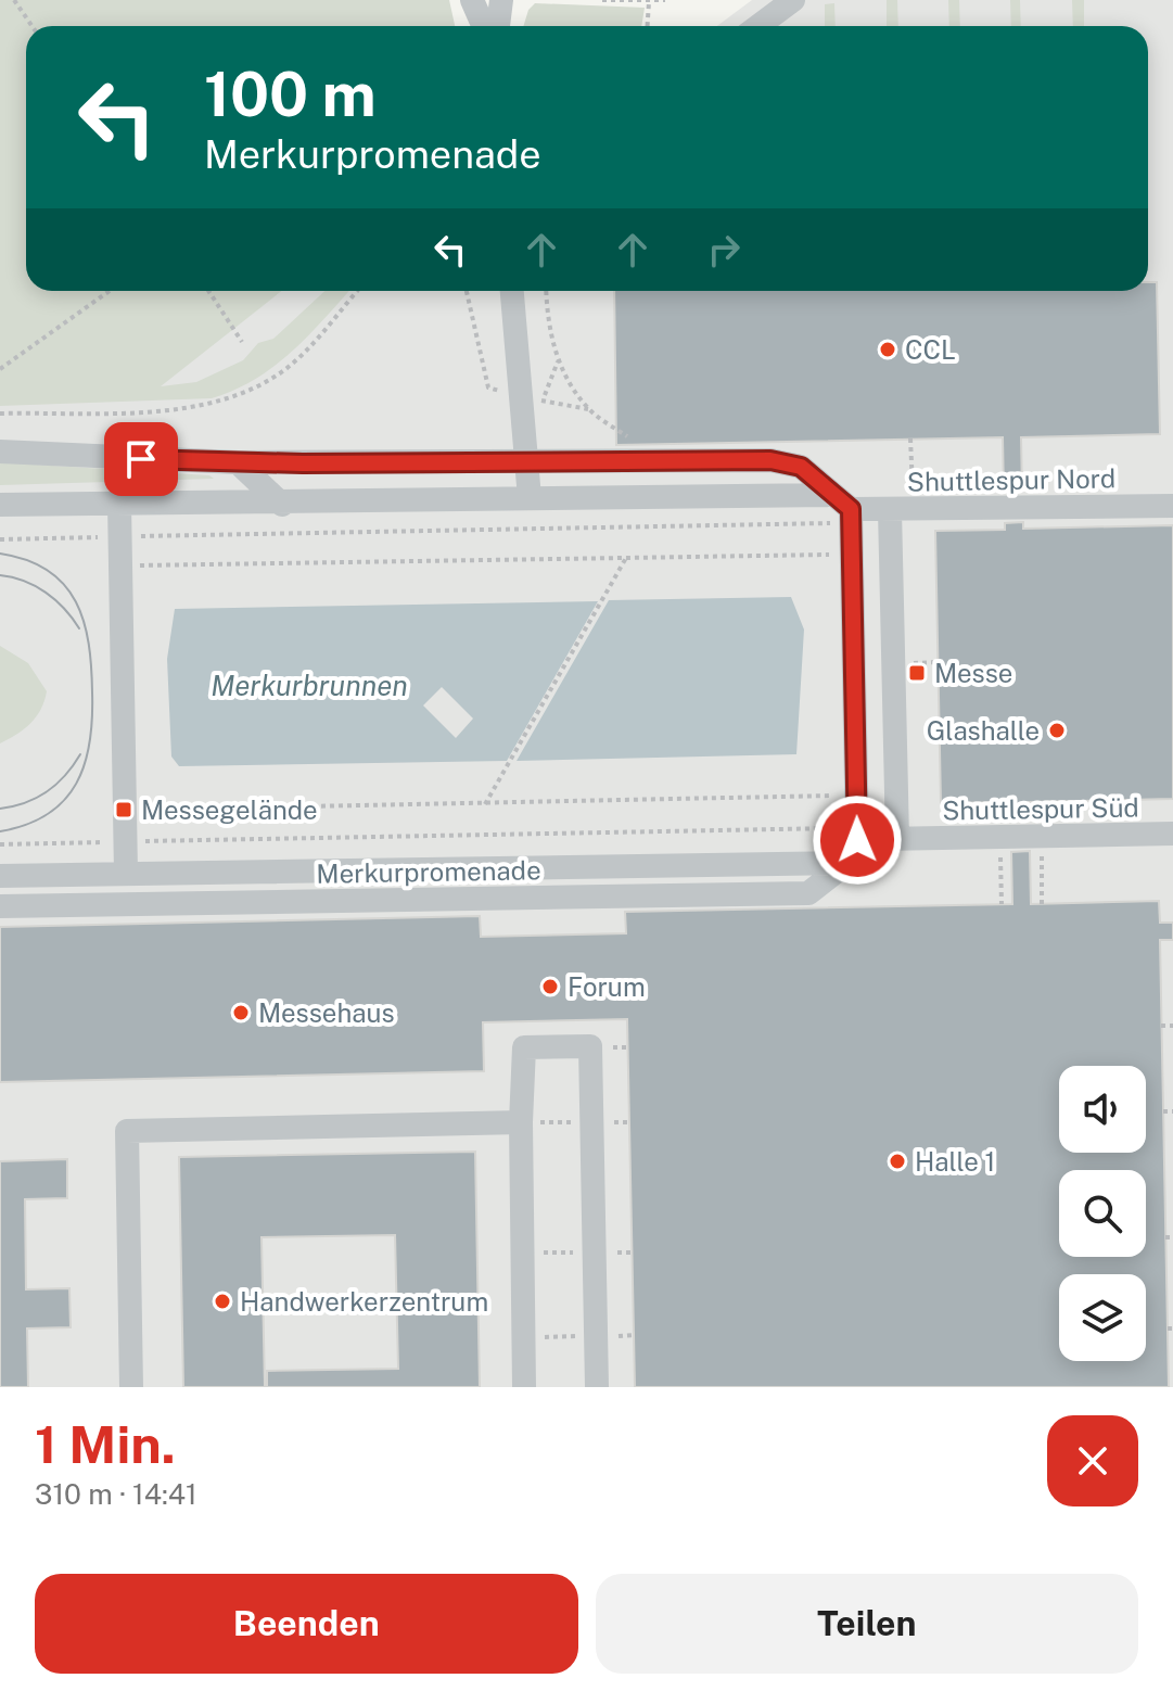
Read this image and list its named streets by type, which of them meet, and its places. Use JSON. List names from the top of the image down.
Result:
{
  "streets": {
    "lane": ["Shuttlespur Nord", "Shuttlespur Süd", "Merkurpromenade"]
  },
  "water": ["Merkurbrunnen"],
  "places": {
    "other": [
      "CCL",
      "Glashalle",
      "Forum",
      "Messehaus",
      "Halle 1",
      "Handwerkerzentrum"
    ],
    "transit": ["Messe", "Messegelände"]
  },
  "page": {
    "turn": ["100 m", "Merkurpromenade"],
    "heading": ["1 Min.", "310 m · 14:41"],
    "buttons": ["Beenden", "Teilen"]
  }
}
